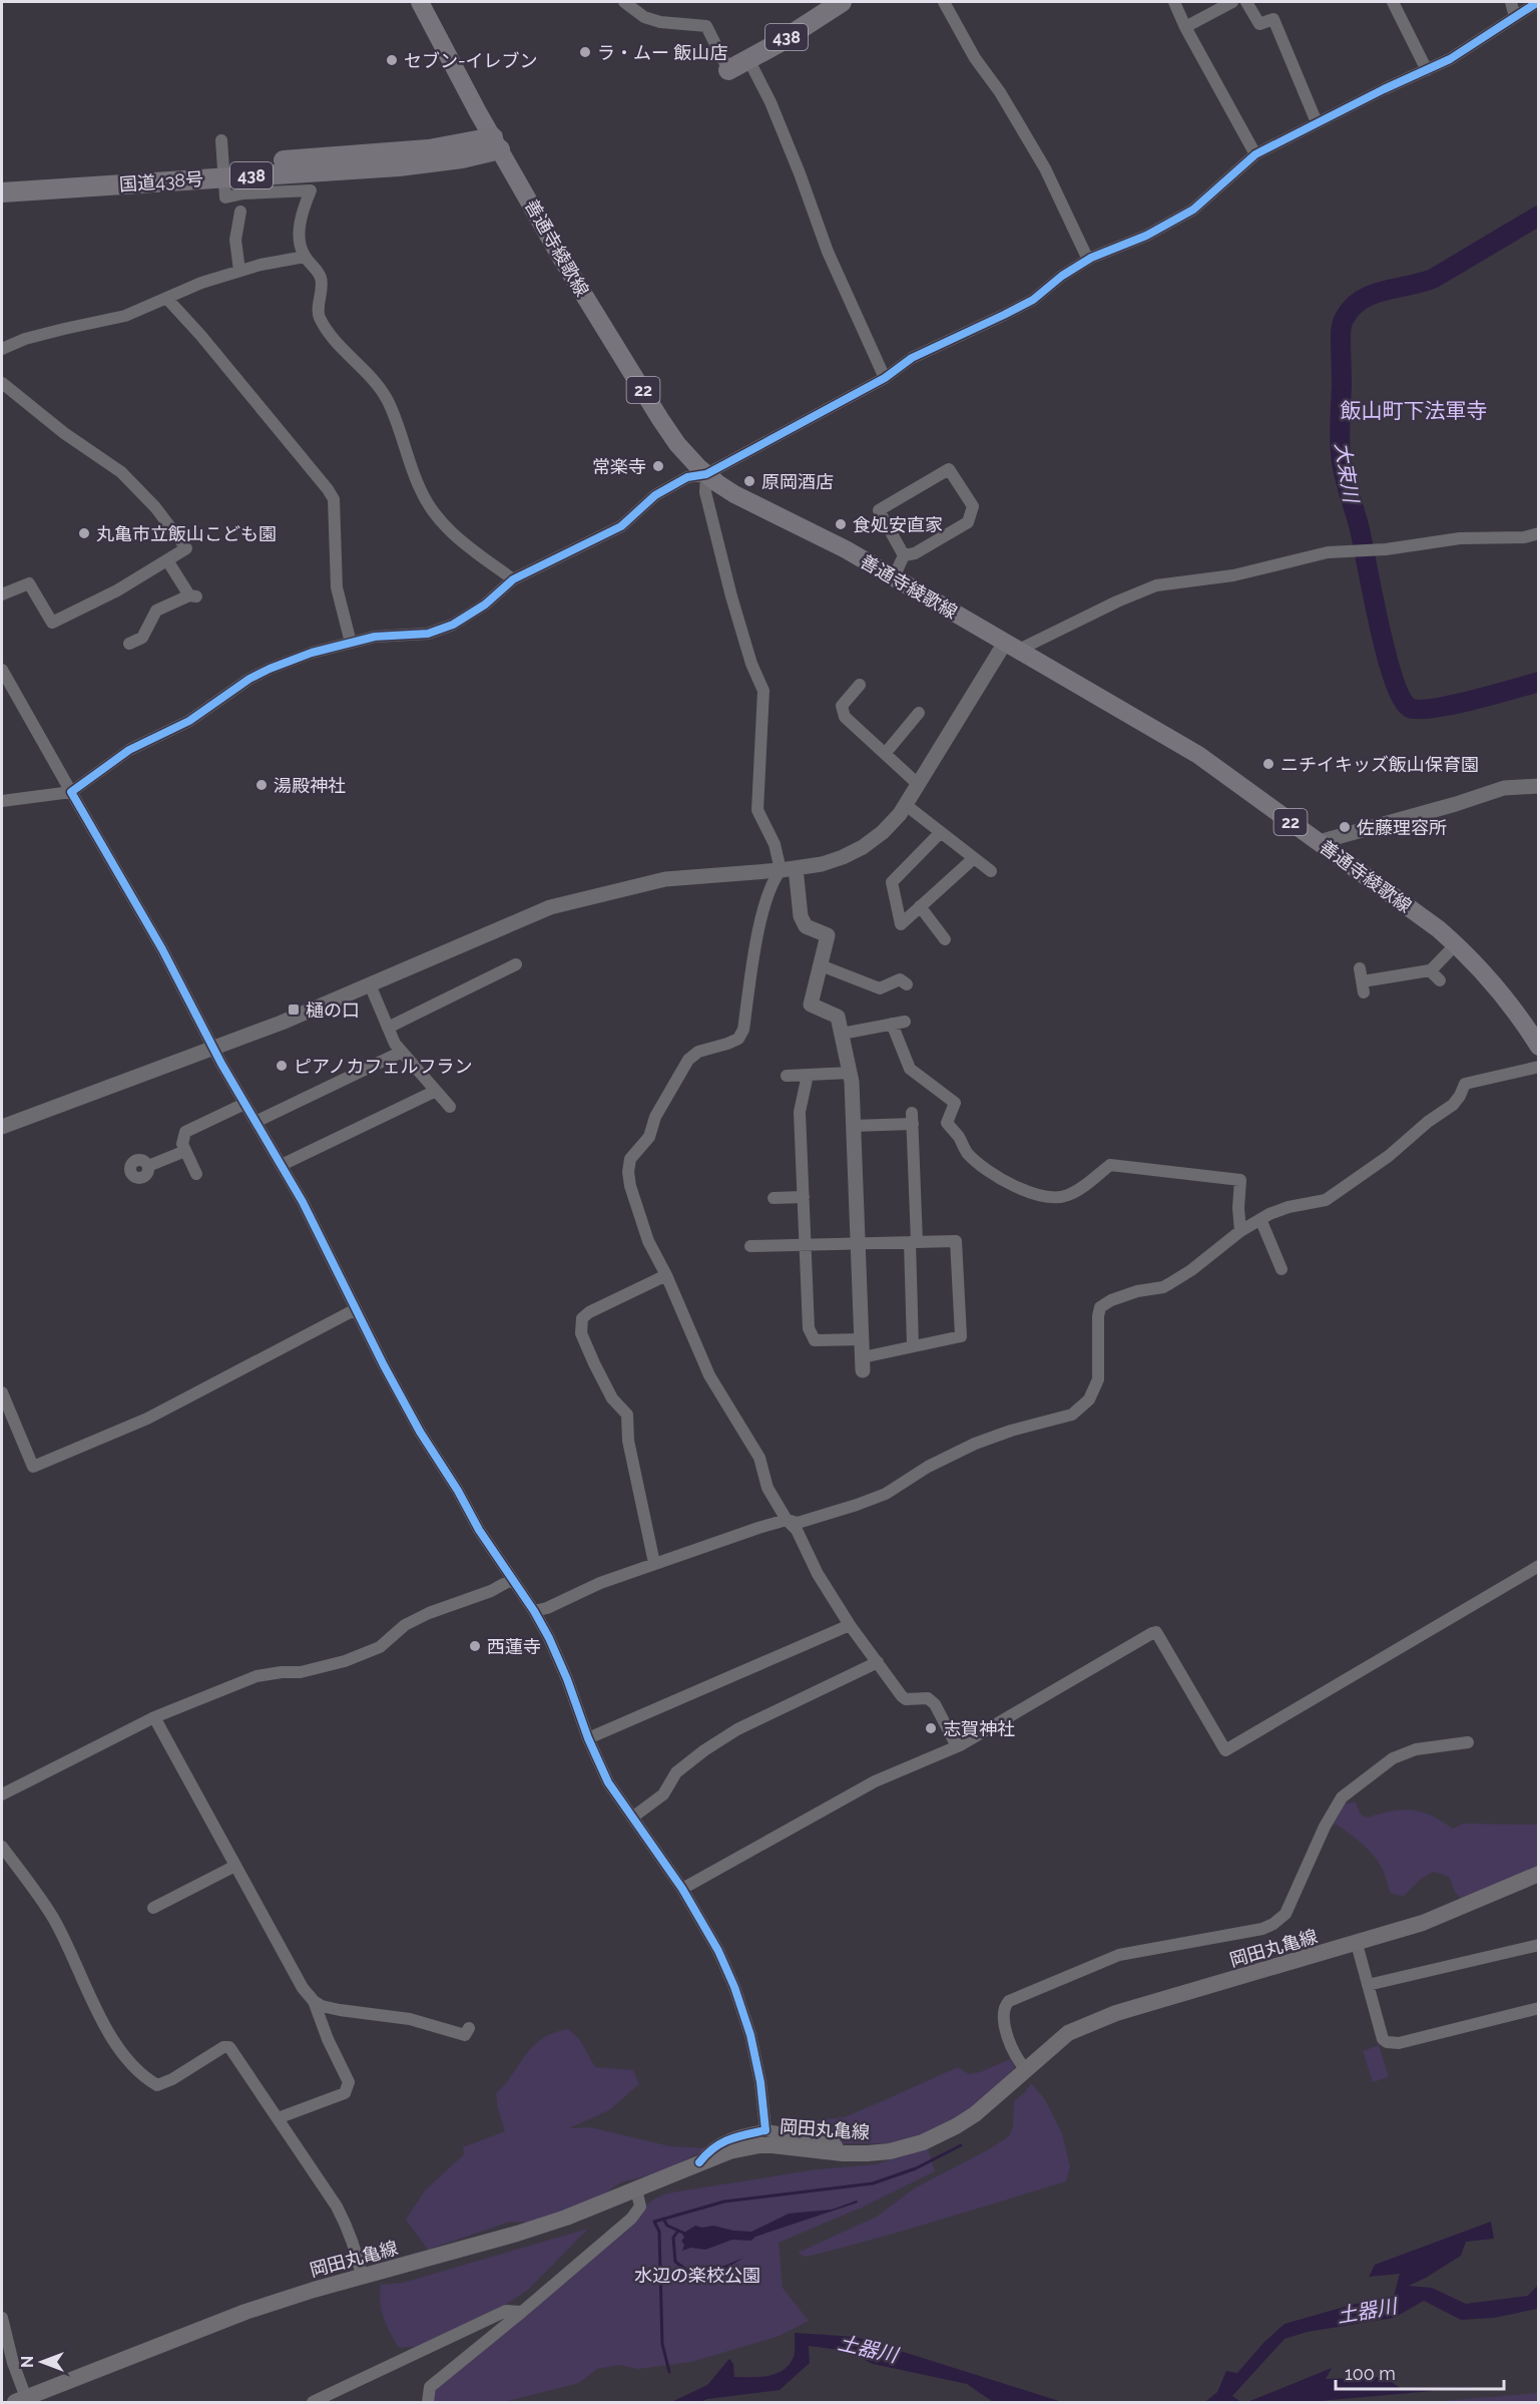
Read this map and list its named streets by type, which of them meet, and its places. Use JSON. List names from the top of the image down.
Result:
{
  "streets": {
    "highway": ["438", "国道438号"],
    "main road": ["善通寺綾歌線", "22", "岡田丸亀線"]
  },
  "crossings": [
    ["国道438号", "善通寺綾歌線"]
  ],
  "districts": ["飯山町下法軍寺"],
  "water": ["大束川", "土器川"],
  "parks": ["水辺の楽校公園"],
  "places": {
    "other": [
      "ラ・ムー 飯山店",
      "セブン-イレブン",
      "常楽寺",
      "原岡酒店",
      "食処安直家",
      "丸亀市立飯山こども園",
      "ニチイキッズ飯山保育園",
      "湯殿神社",
      "佐藤理容所",
      "ピアノカフェルフラン",
      "西蓮寺",
      "志賀神社"
    ],
    "transit": ["樋の口"]
  },
  "scale_bar": "100 m",
  "north": "left"
}
